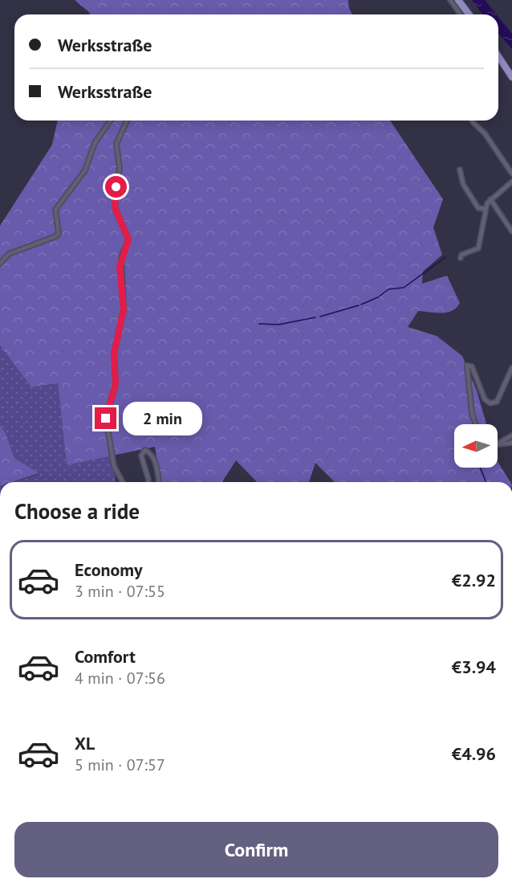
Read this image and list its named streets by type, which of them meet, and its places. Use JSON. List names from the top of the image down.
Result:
{
  "north": "left",
  "page": {
    "banner": ["Werksstraße", "Werksstraße"],
    "bubble": "2 min",
    "heading": "Choose a ride",
    "list": [
      {
        "name": "Economy",
        "note": "3 min · 07:55",
        "value": "€2.92"
      },
      {
        "name": "Comfort",
        "note": "4 min · 07:56",
        "value": "€3.94"
      },
      {
        "name": "XL",
        "note": "5 min · 07:57",
        "value": "€4.96"
      }
    ],
    "buttons": "Confirm"
  }
}
